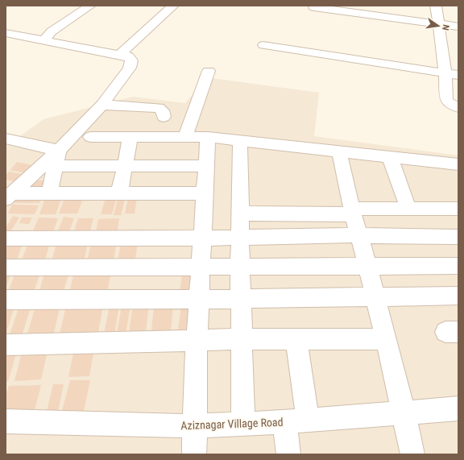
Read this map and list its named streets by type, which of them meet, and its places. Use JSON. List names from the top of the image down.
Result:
{
  "streets": {
    "street": ["Aziznagar Village Road"]
  },
  "north": "right"
}
